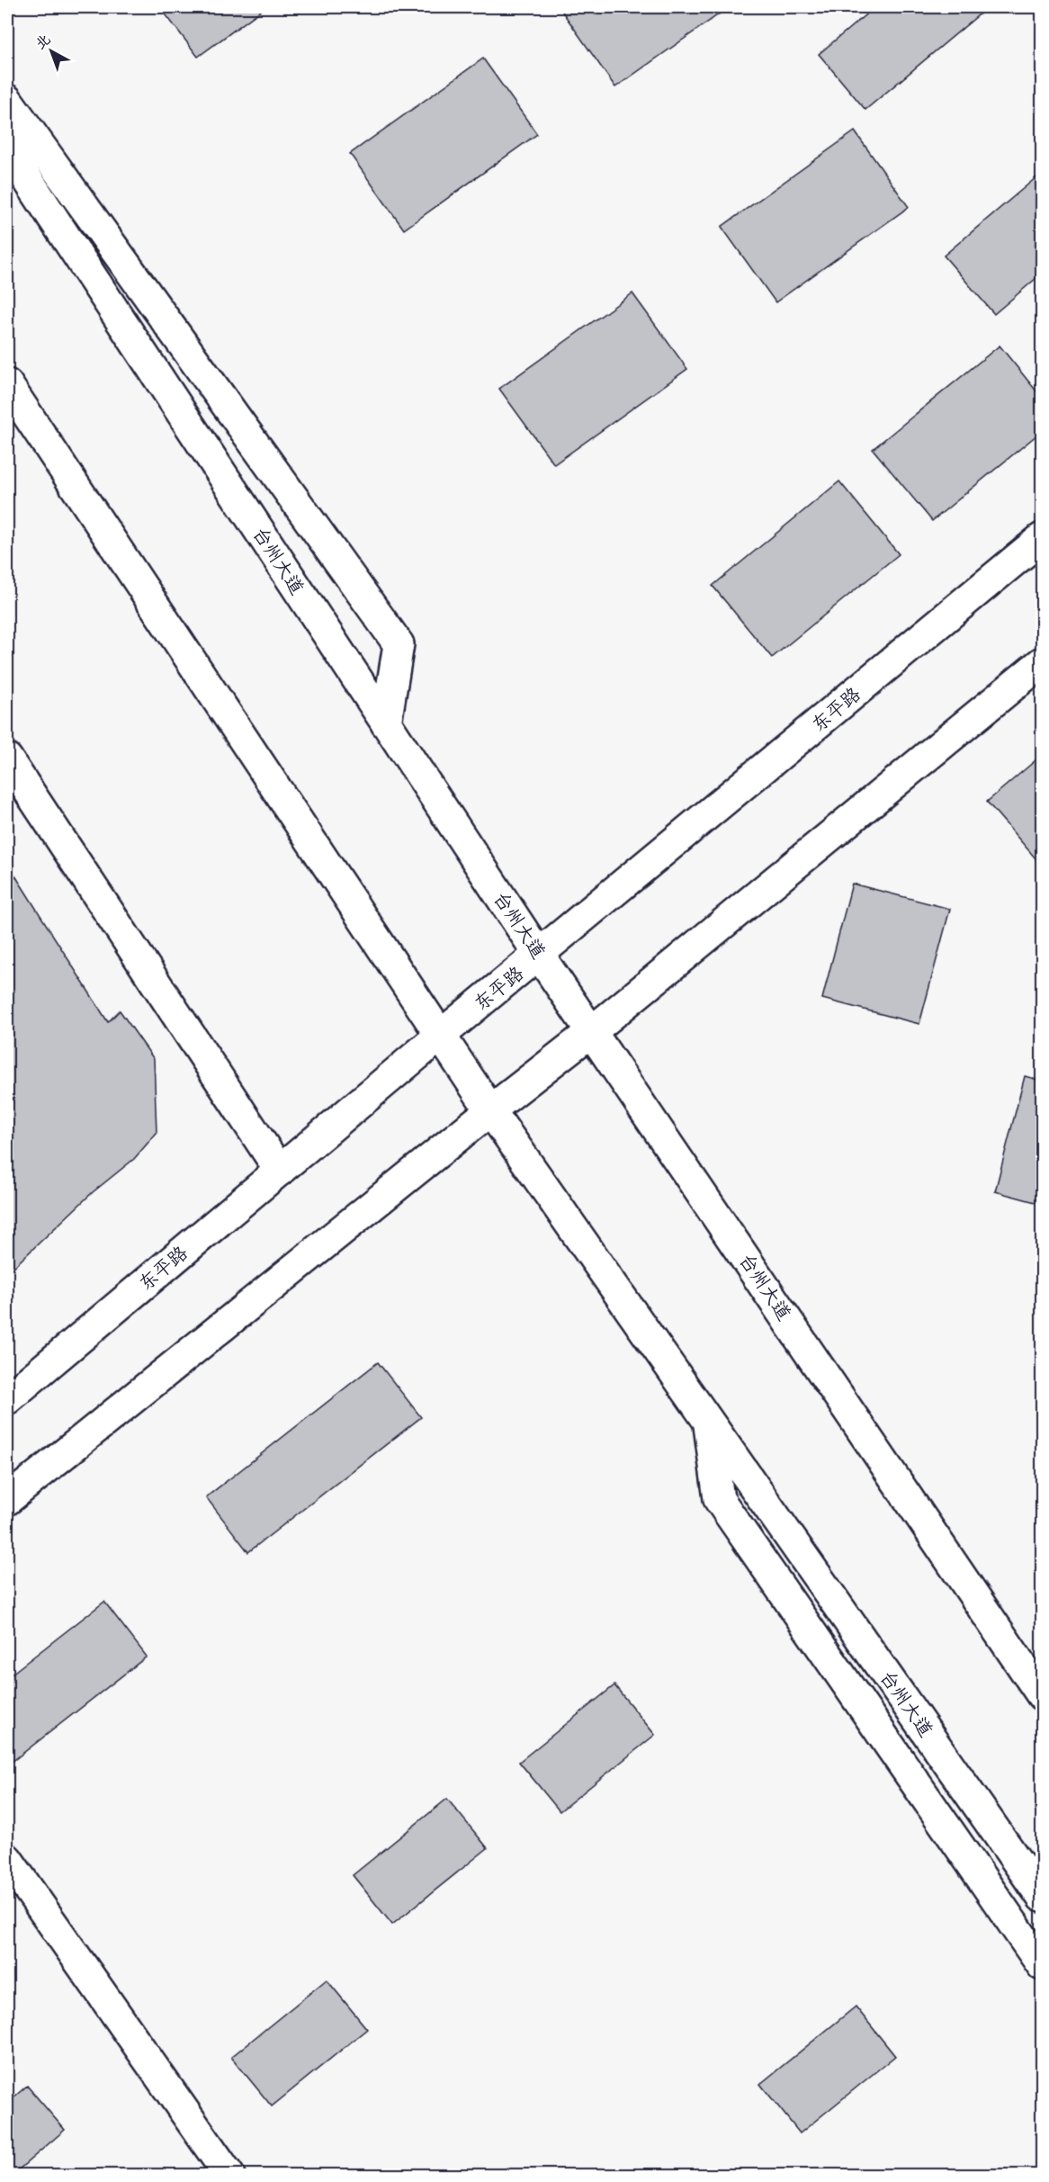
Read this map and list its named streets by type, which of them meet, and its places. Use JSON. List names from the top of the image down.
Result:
{
  "streets": {
    "main road": ["台州大道", "东平路"]
  },
  "crossings": [
    ["台州大道", "东平路"]
  ],
  "north": "top left"
}
